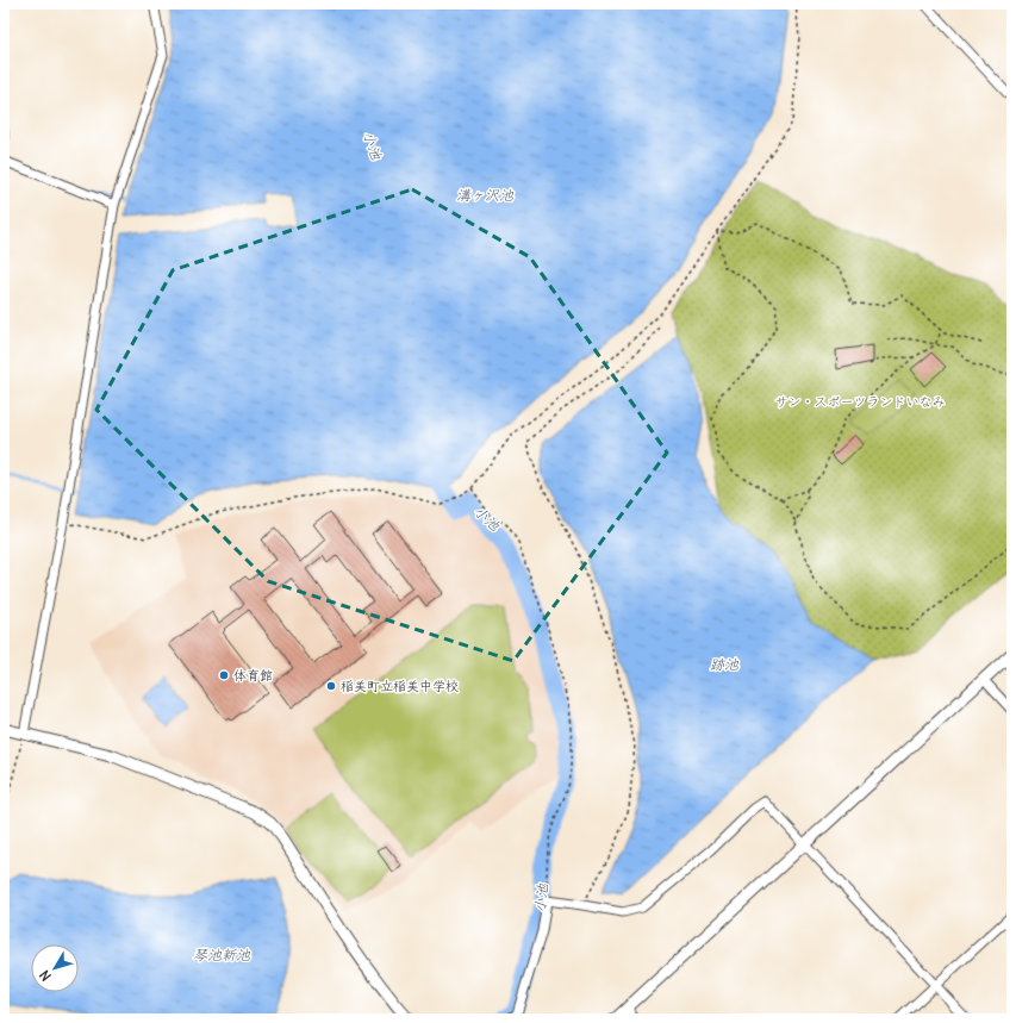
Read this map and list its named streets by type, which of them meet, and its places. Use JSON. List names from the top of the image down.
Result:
{
  "water": [
    "小池",
    "溝ヶ沢池",
    "跡池",
    "琴池新池"
  ],
  "parks": ["サン・スポーツランドいなみ"],
  "places": ["体育館", "稲美町立稲美中学校"],
  "north": "bottom left"
}
